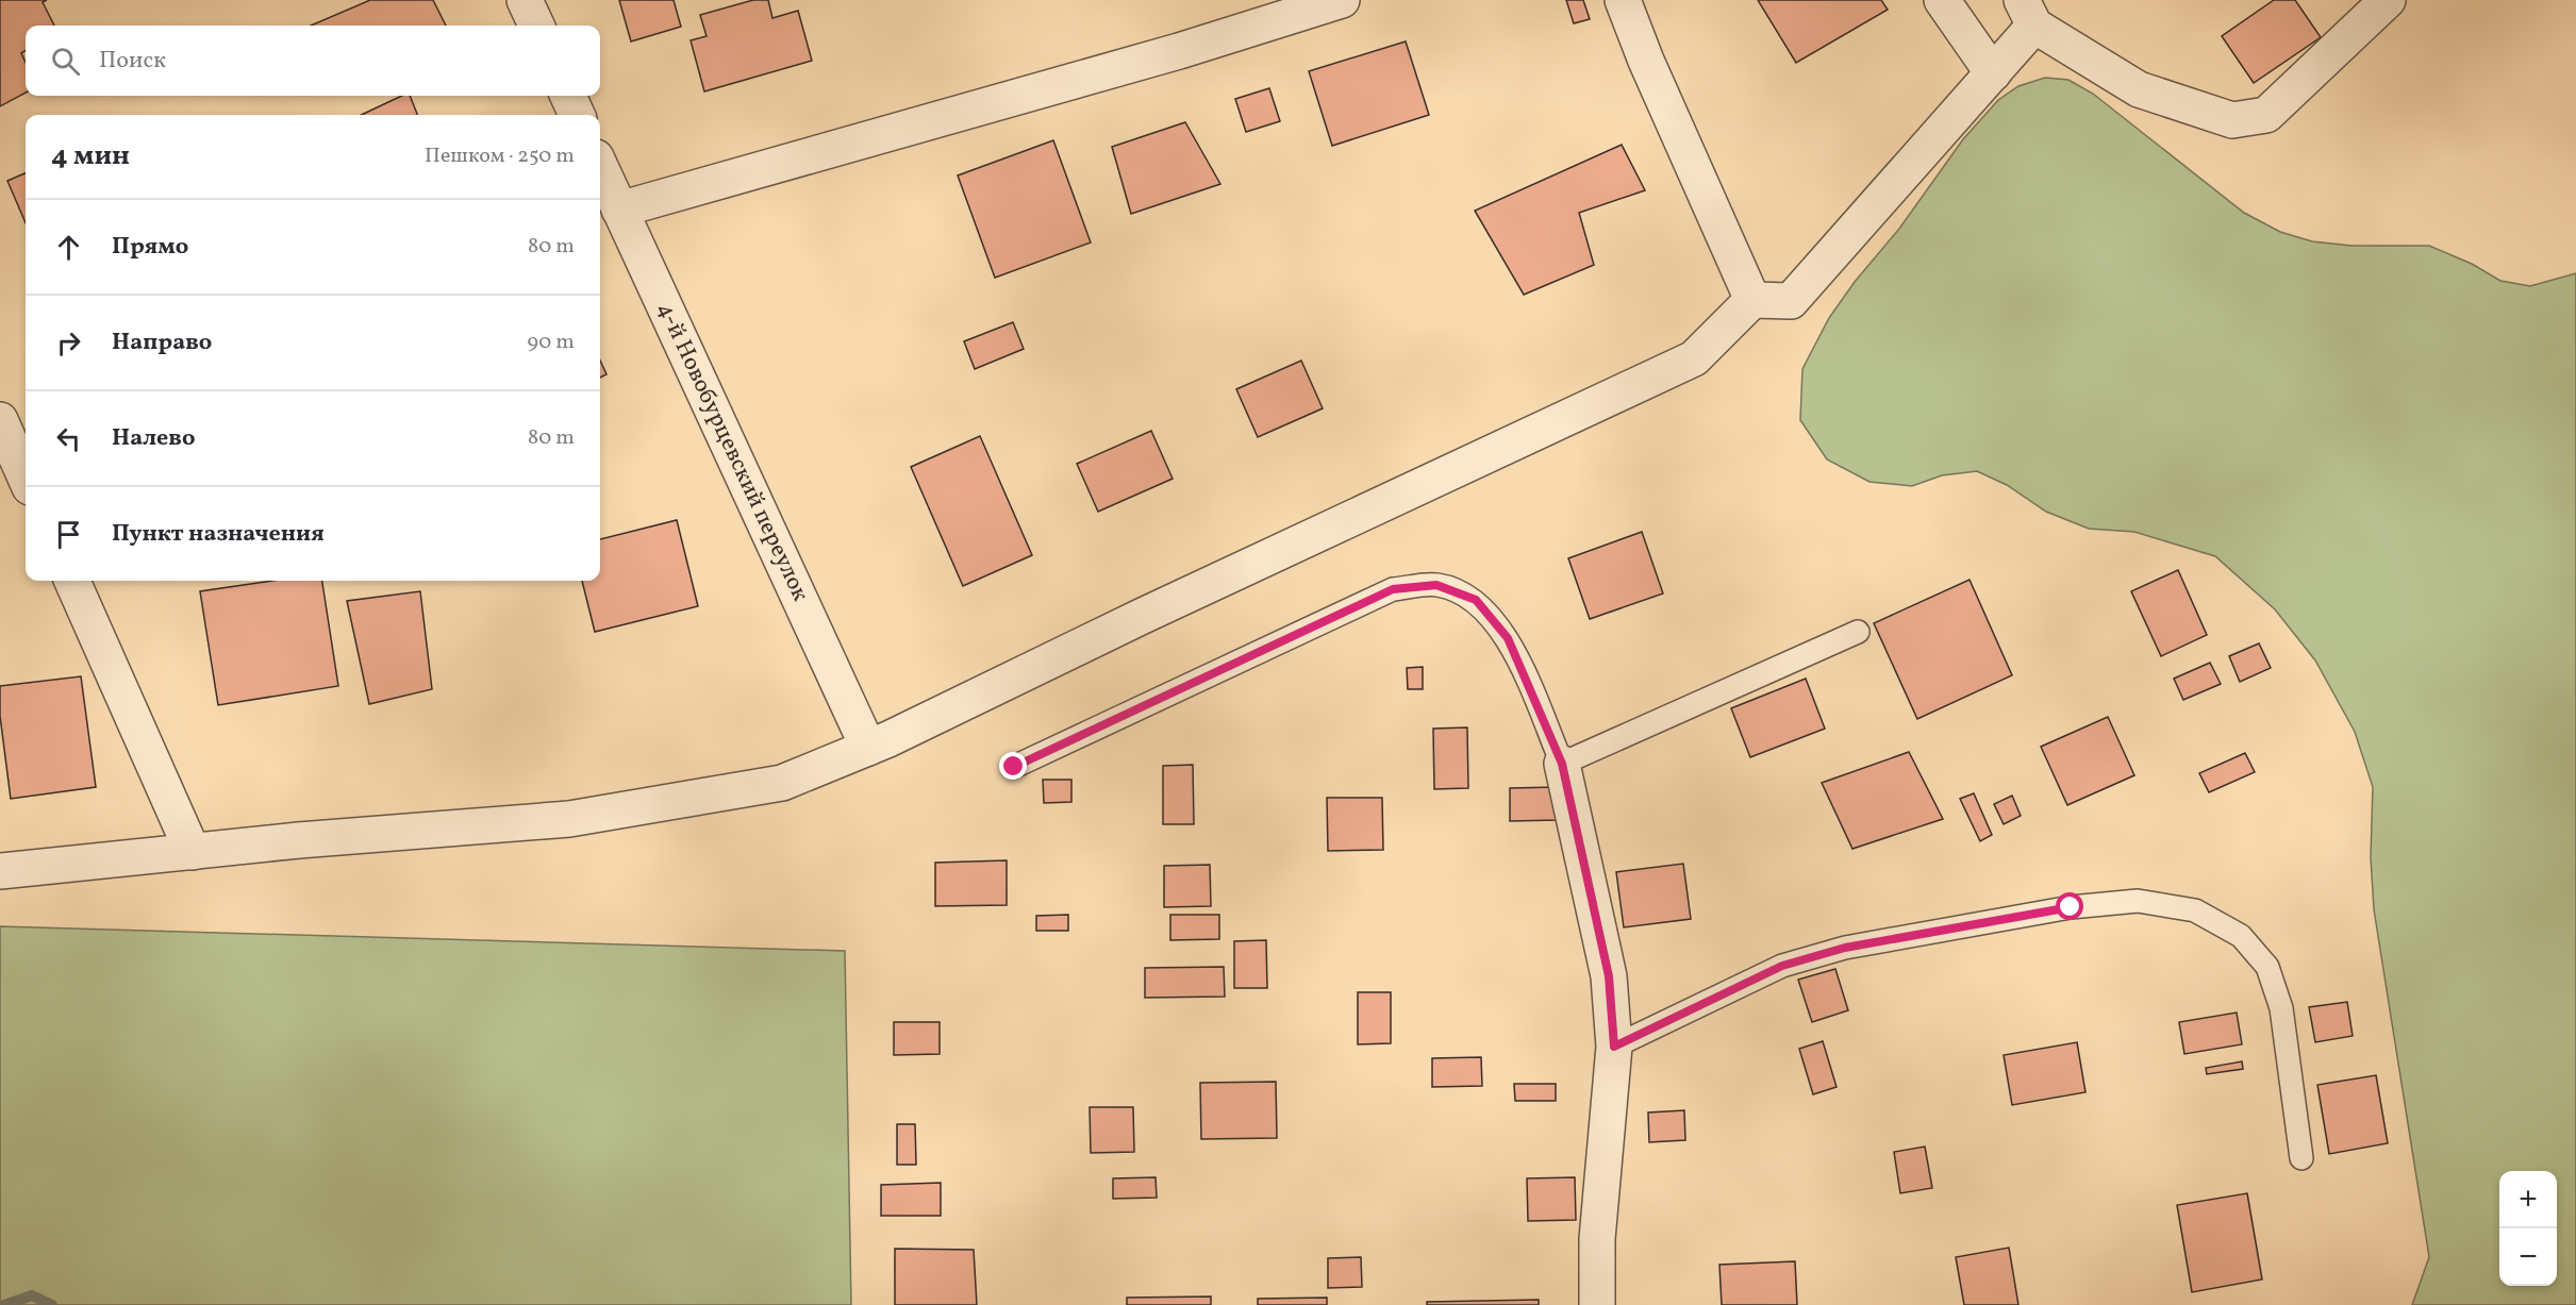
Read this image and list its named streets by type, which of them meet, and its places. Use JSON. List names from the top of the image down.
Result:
{
  "streets": {
    "street": ["4-й Новобурцевский переулок"]
  },
  "page": {
    "search": "Поиск",
    "heading": ["4 мин", "Пешком · 250 m"],
    "list": [
      ["Прямо", "80 m"],
      ["Направо", "90 m"],
      ["Налево", "80 m"],
      "Пункт назначения"
    ],
    "map_buttons": ["+", "−"]
  }
}
